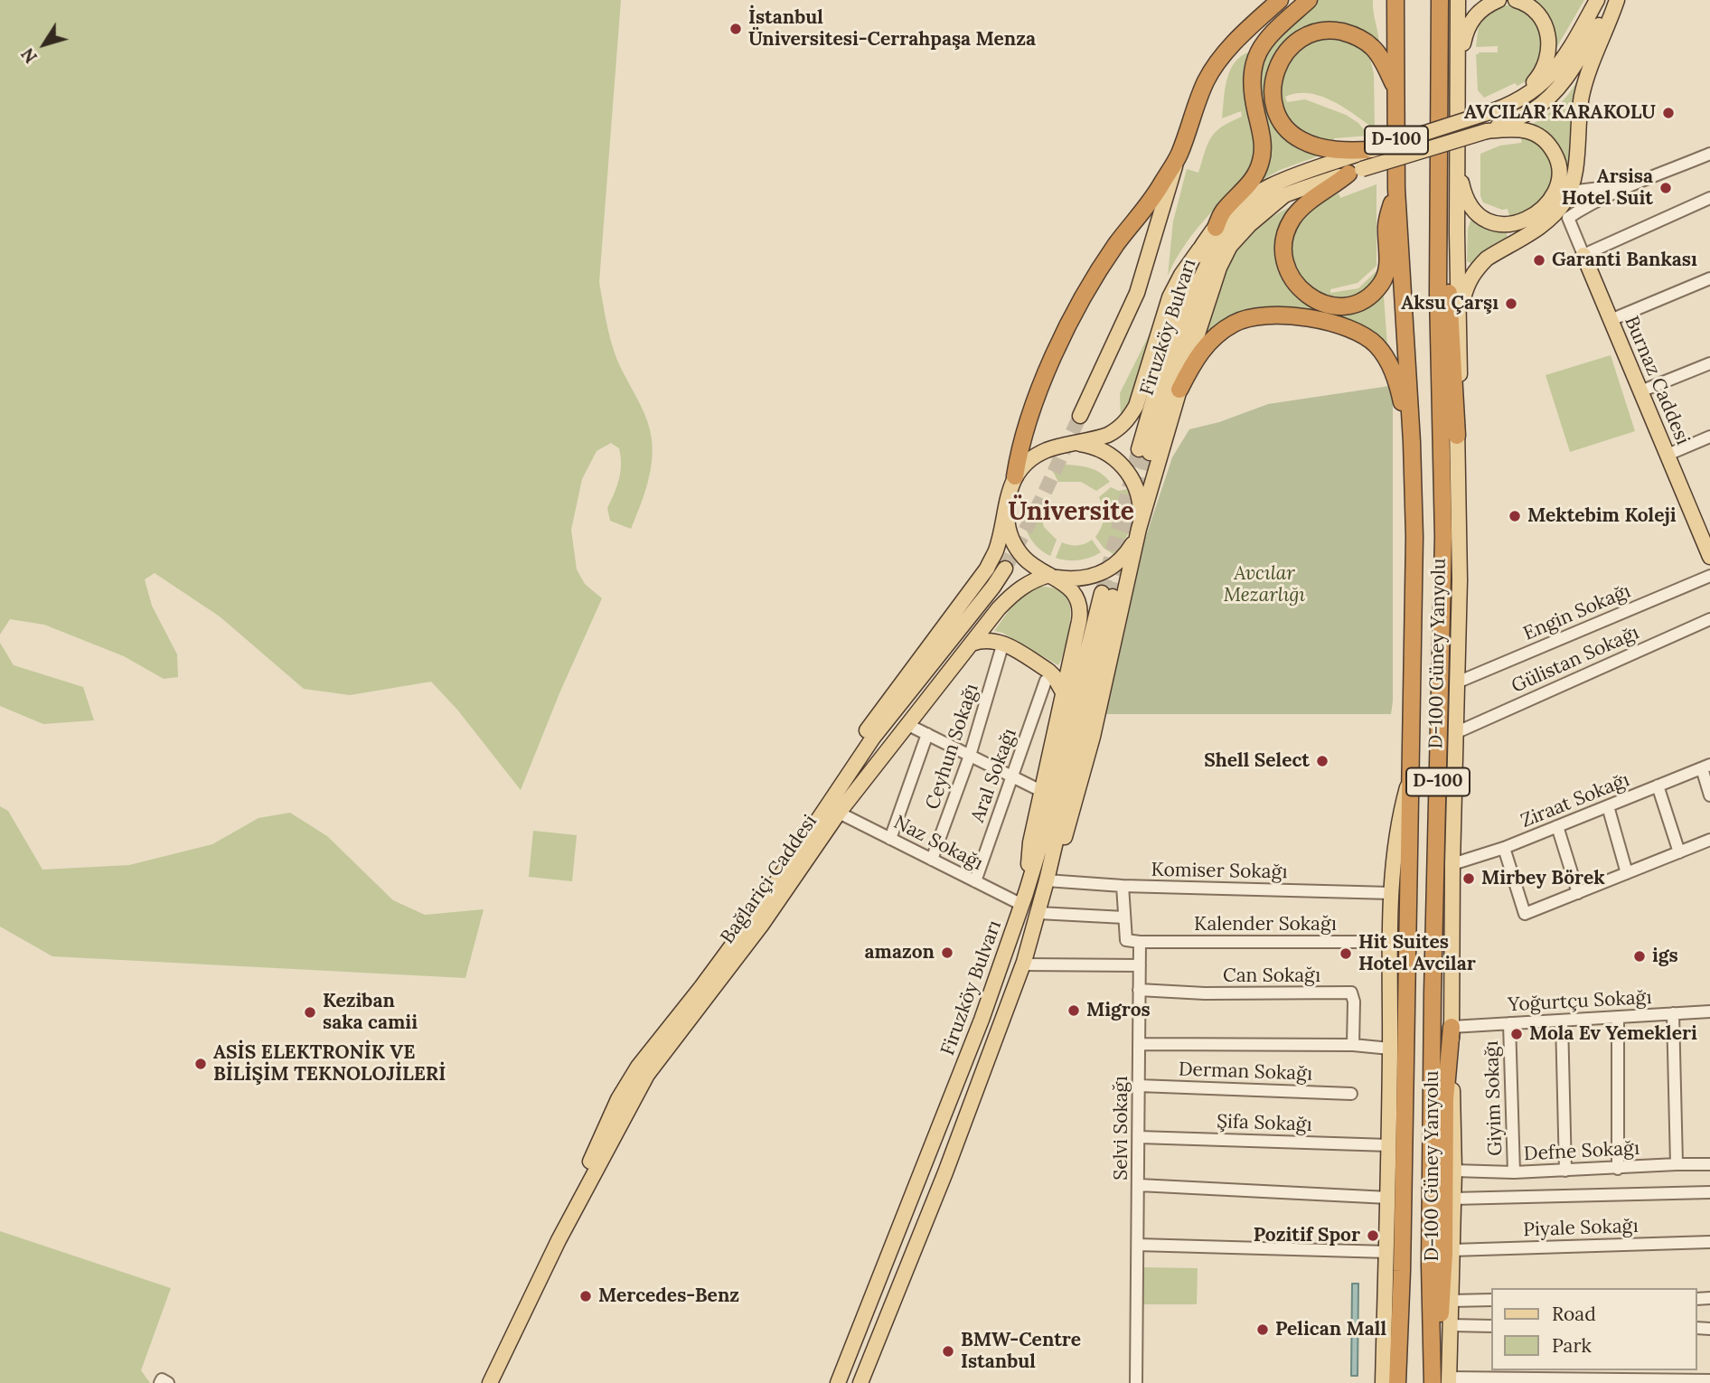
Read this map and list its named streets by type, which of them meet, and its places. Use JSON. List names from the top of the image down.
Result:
{
  "streets": {
    "highway": ["D-100"],
    "main road": [
      "Firuzköy Bulvarı",
      "Burnaz Caddesi",
      "D-100 Güney Yanyolu",
      "Bağlariçi Caddesi"
    ],
    "street": [
      "Engin Sokağı",
      "Gülistan Sokağı",
      "Ceyhun Sokağı",
      "Aral Sokağı",
      "Ziraat Sokağı",
      "Naz Sokağı",
      "Komiser Sokağı",
      "Kalender Sokağı",
      "Can Sokağı",
      "Yoğurtçu Sokağı",
      "Derman Sokağı",
      "Giyim Sokağı",
      "Şifa Sokağı",
      "Selvi Sokağı",
      "Defne Sokağı",
      "Piyale Sokağı"
    ]
  },
  "crossings": [
    ["Firuzköy Bulvarı", "Naz Sokağı"],
    ["Firuzköy Bulvarı", "Komiser Sokağı"],
    ["Engin Sokağı", "D-100 Güney Yanyolu"],
    ["D-100 Güney Yanyolu", "Gülistan Sokağı"],
    ["D-100 Güney Yanyolu", "Ziraat Sokağı"],
    ["D-100 Güney Yanyolu", "Yoğurtçu Sokağı"],
    ["D-100 Güney Yanyolu", "Defne Sokağı"],
    ["D-100 Güney Yanyolu", "Piyale Sokağı"],
    ["Ceyhun Sokağı", "Naz Sokağı"],
    ["Aral Sokağı", "Naz Sokağı"],
    ["Naz Sokağı", "Bağlariçi Caddesi"],
    ["Kalender Sokağı", "Selvi Sokağı"],
    ["Can Sokağı", "Selvi Sokağı"],
    ["Yoğurtçu Sokağı", "Giyim Sokağı"],
    ["Derman Sokağı", "Selvi Sokağı"],
    ["Giyim Sokağı", "Defne Sokağı"],
    ["Şifa Sokağı", "Selvi Sokağı"]
  ],
  "districts": ["Üniversite"],
  "parks": ["Avcılar Mezarlığı"],
  "places": [
    "İstanbul Üniversitesi-Cerrahpaşa Menza",
    "AVCILAR KARAKOLU",
    "Arsisa Hotel Suit",
    "Garanti Bankası",
    "Aksu Çarşı",
    "Mektebim Koleji",
    "Shell Select",
    "Mirbey Börek",
    "amazon",
    "Hit Suites Hotel Avcilar",
    "igs",
    "Migros",
    "Keziban saka camii",
    "Mola Ev Yemekleri",
    "ASİS ELEKTRONİK VE BİLİŞİM TEKNOLOJİLERİ",
    "Pozitif Spor",
    "Mercedes-Benz",
    "Pelican Mall",
    "BMW-Centre Istanbul"
  ],
  "legend": ["Road", "Park"],
  "north": "bottom left"
}
